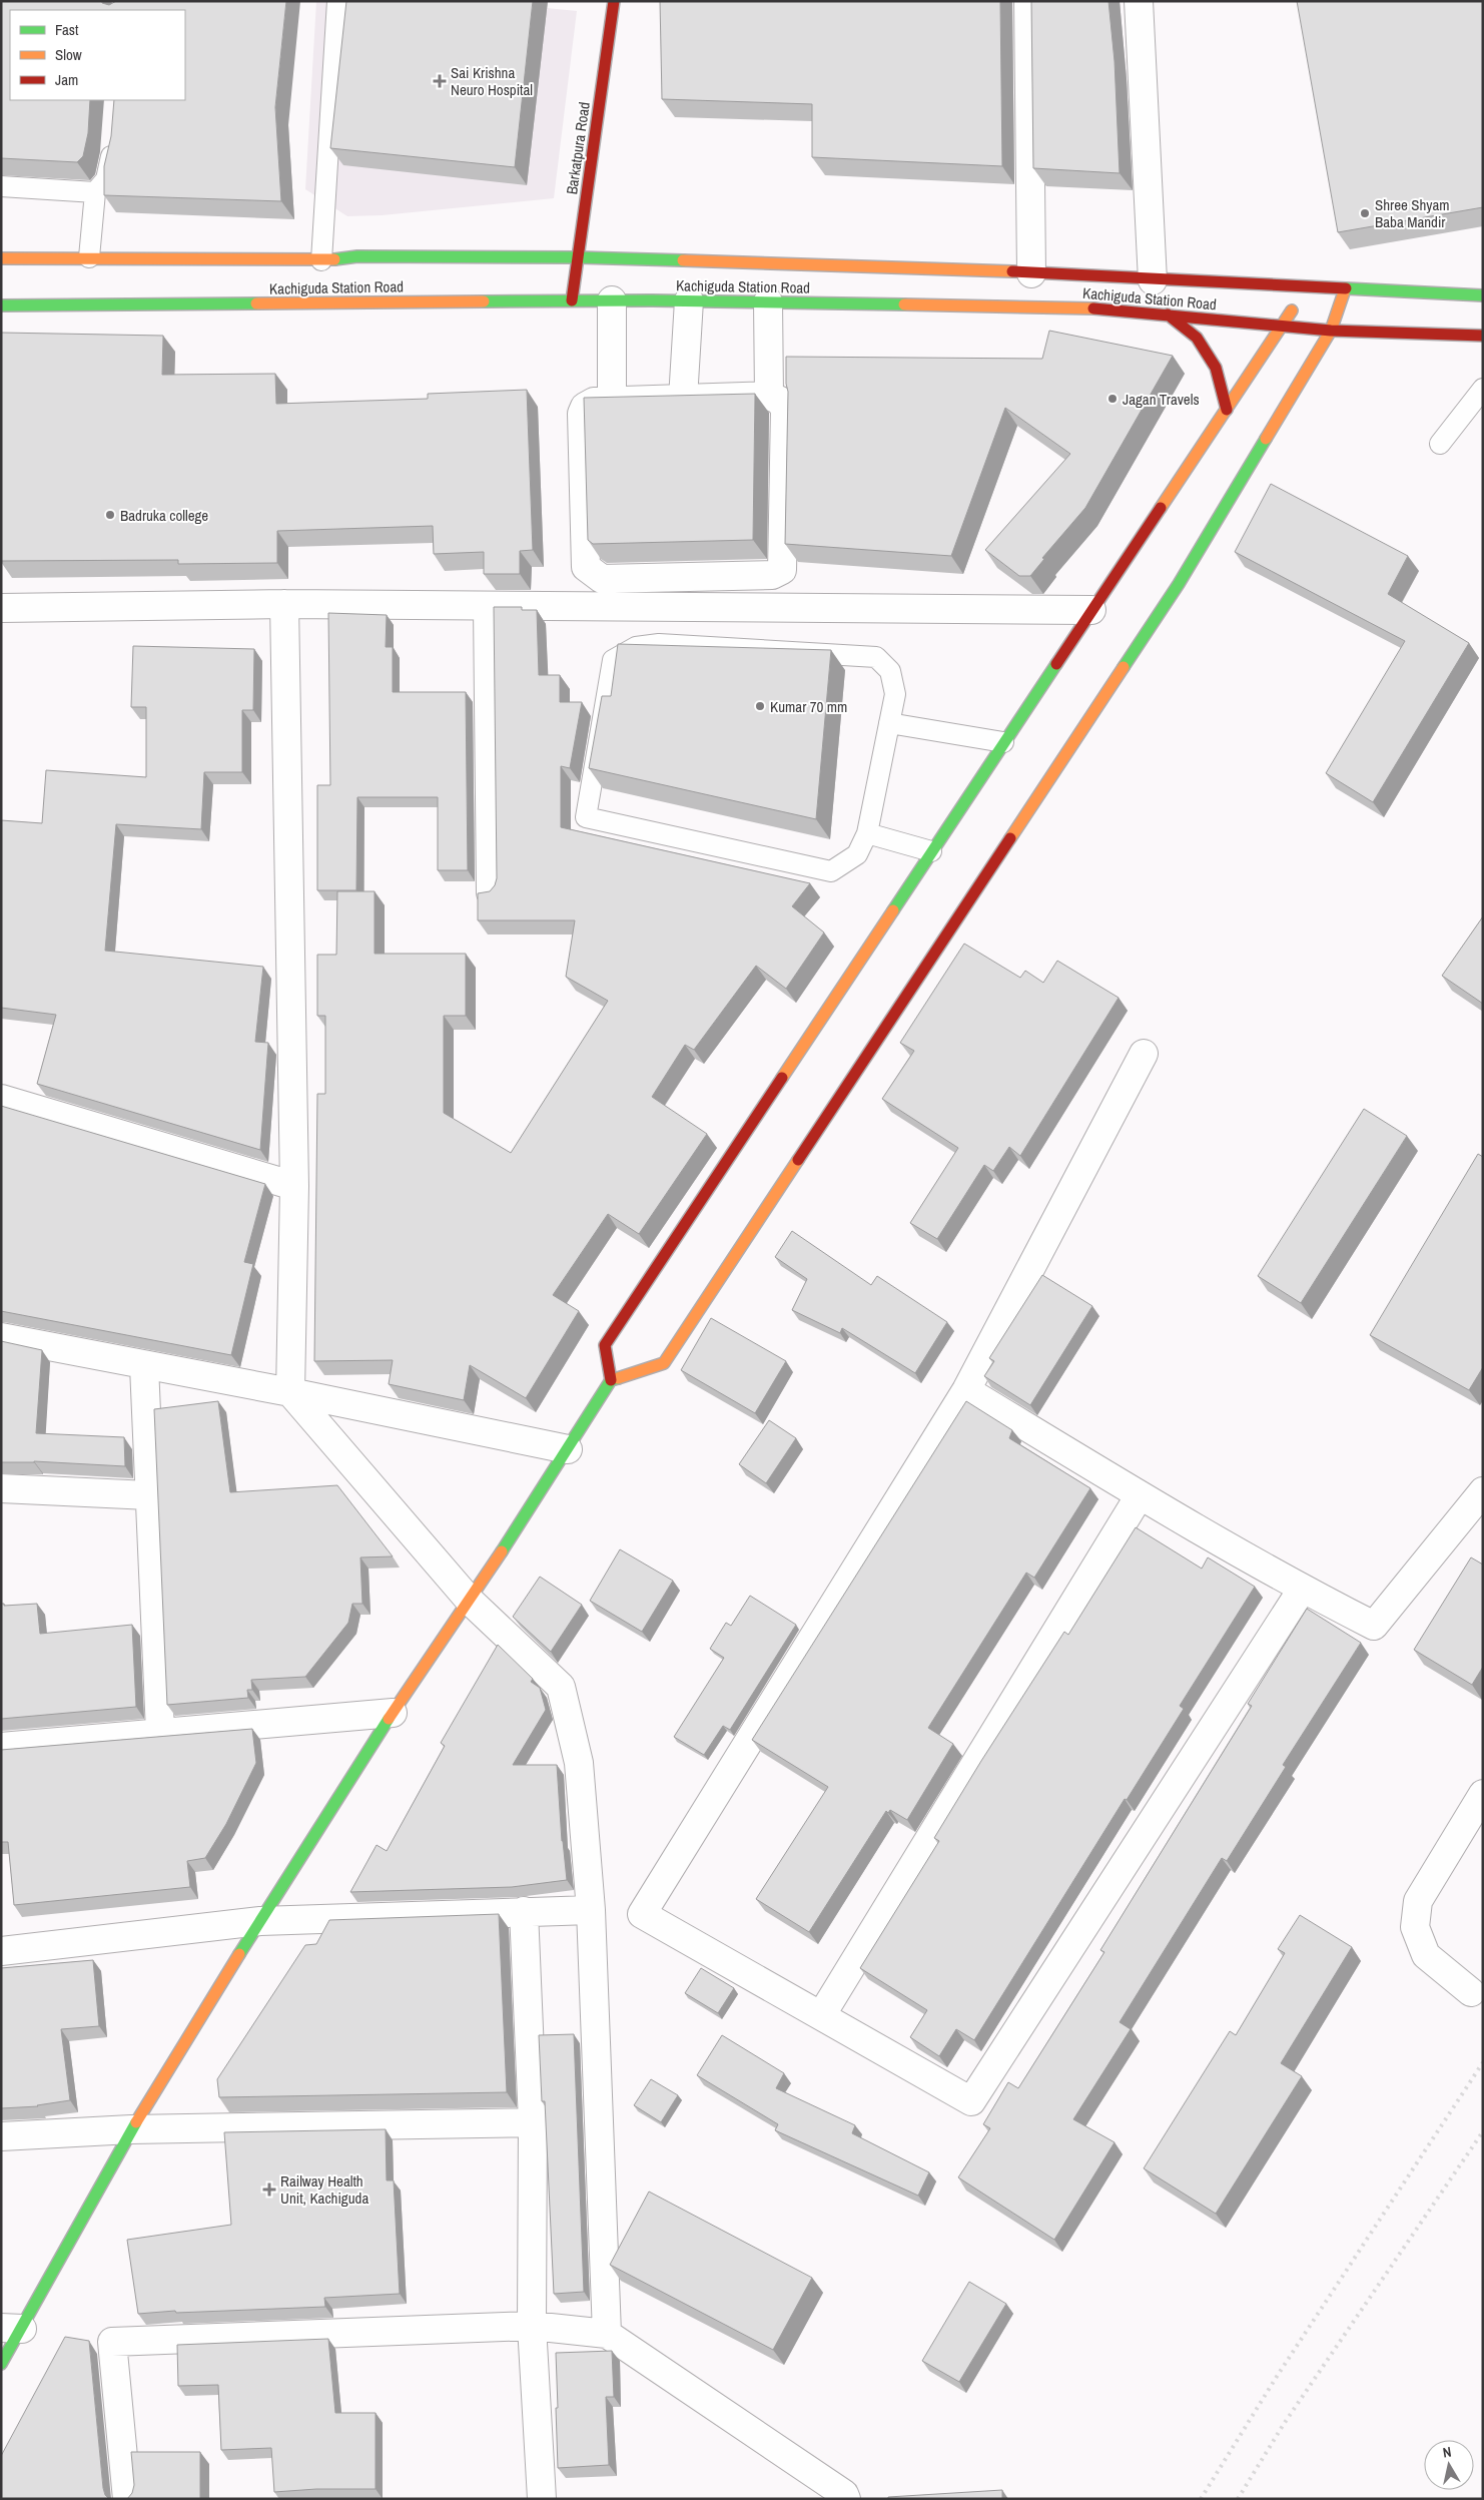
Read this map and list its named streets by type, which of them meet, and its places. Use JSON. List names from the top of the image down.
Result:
{
  "streets": {
    "main road": ["Barkatpura Road", "Kachiguda Station Road"]
  },
  "crossings": [
    ["Barkatpura Road", "Kachiguda Station Road"]
  ],
  "places": {
    "health": ["Sai Krishna Neuro Hospital", "Railway Health Unit, Kachiguda"],
    "other": [
      "Shree Shyam Baba Mandir",
      "Jagan Travels",
      "Badruka college",
      "Kumar 70 mm"
    ]
  },
  "legend": ["Fast", "Slow", "Jam"],
  "north": "top"
}
